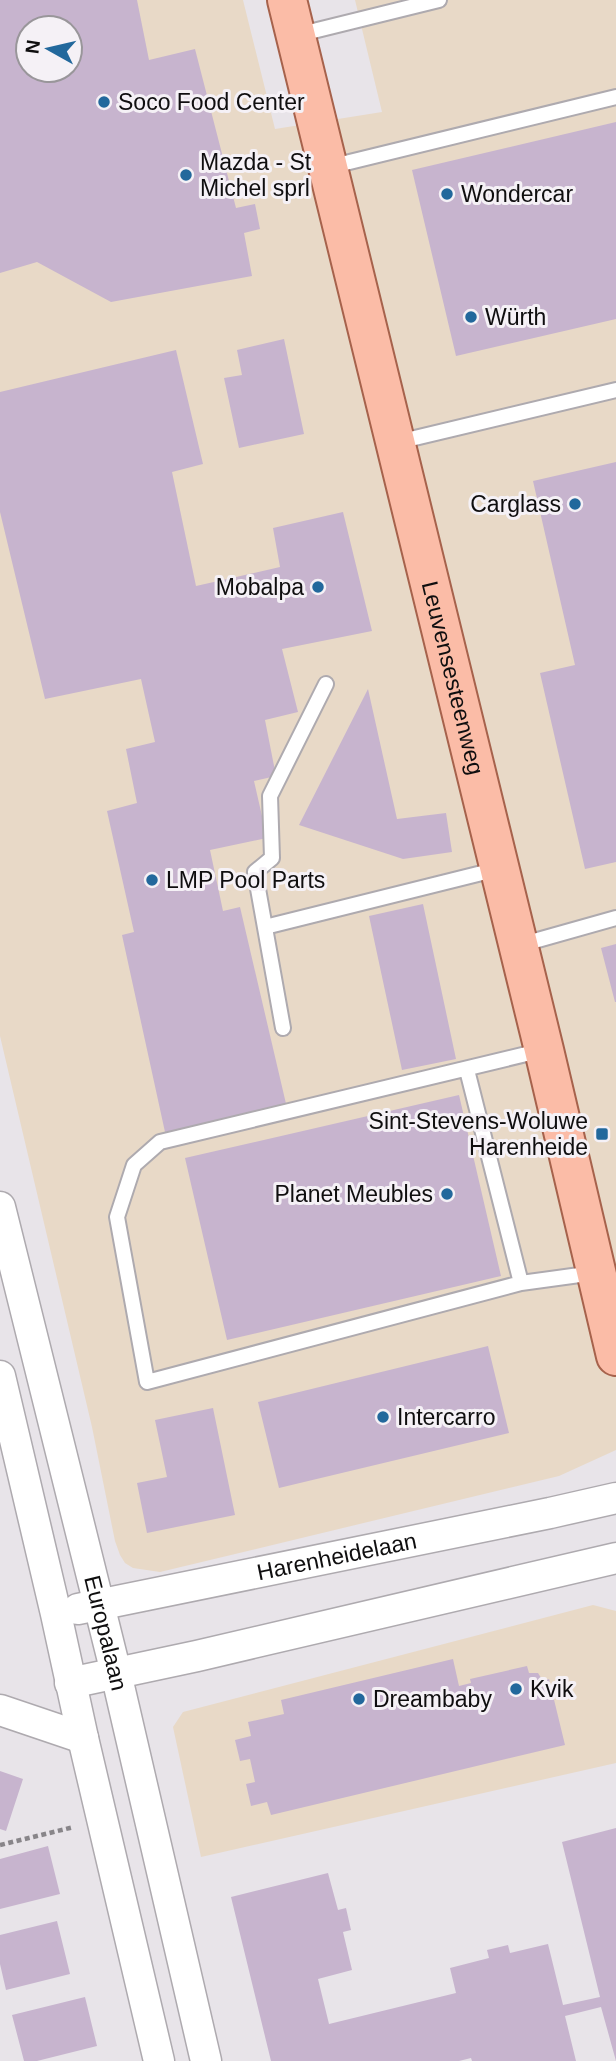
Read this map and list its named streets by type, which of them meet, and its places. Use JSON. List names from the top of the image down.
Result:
{
  "streets": {
    "main road": ["Leuvensesteenweg"],
    "street": ["Harenheidelaan", "Europalaan"]
  },
  "crossings": [
    ["Harenheidelaan", "Europalaan"]
  ],
  "places": {
    "other": [
      "Soco Food Center",
      "Mazda - St Michel sprl",
      "Wondercar",
      "Würth",
      "Carglass",
      "Mobalpa",
      "LMP Pool Parts",
      "Planet Meubles",
      "Intercarro",
      "Kvik",
      "Dreambaby"
    ],
    "transit": ["Sint-Stevens-Woluwe Harenheide"]
  },
  "north": "left"
}
